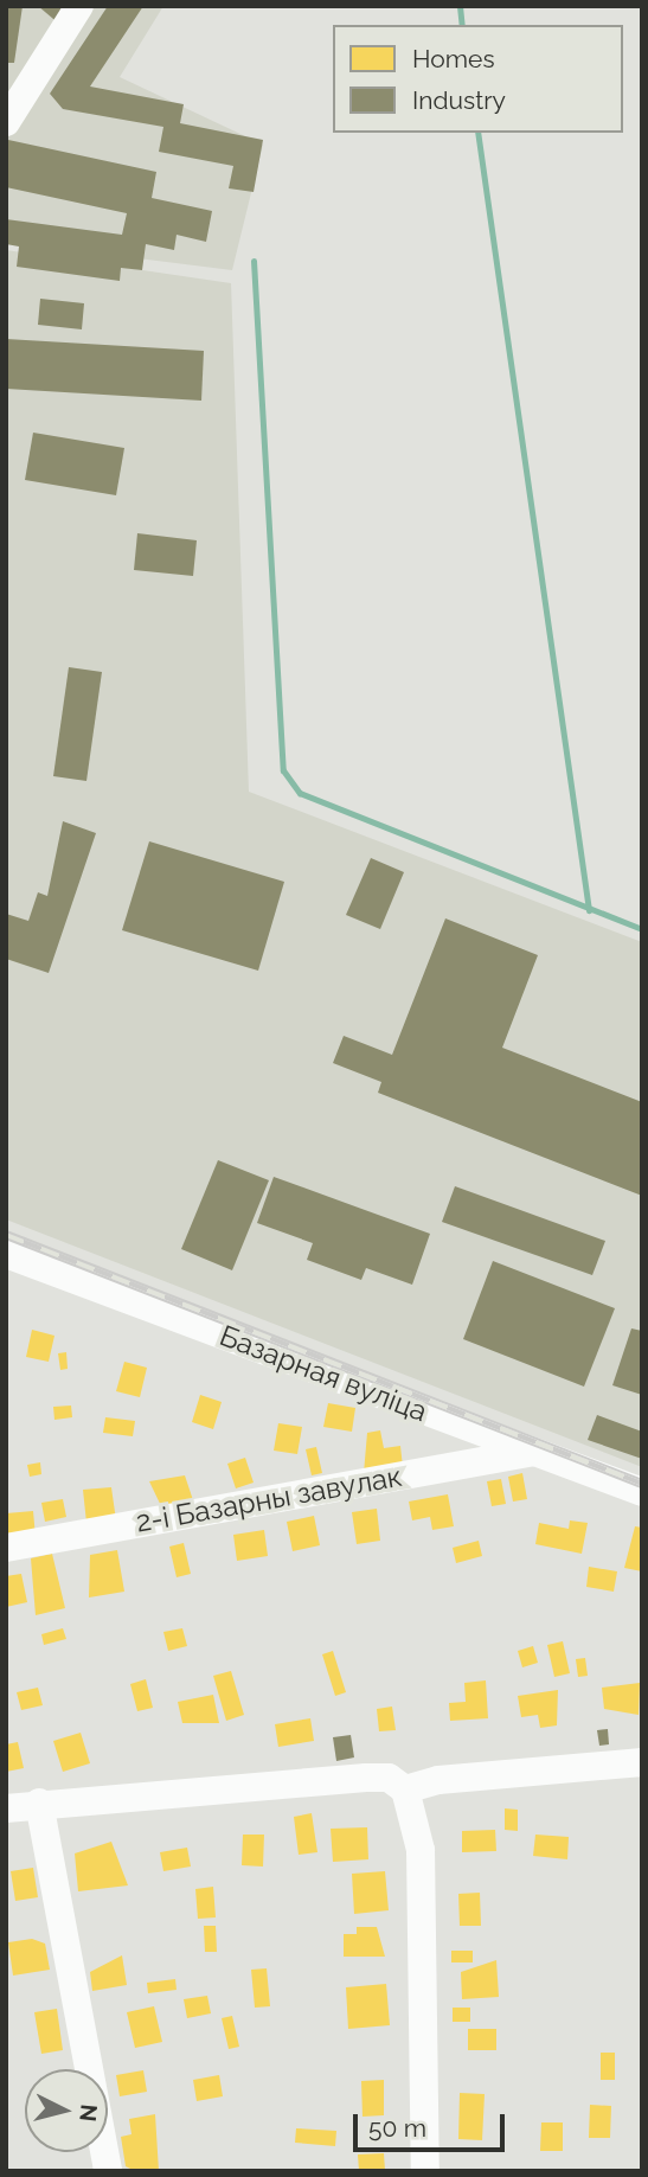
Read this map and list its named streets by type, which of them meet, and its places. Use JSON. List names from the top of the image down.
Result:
{
  "streets": {
    "street": ["Базарная вуліца", "2-і Базарны завулак"]
  },
  "crossings": [
    ["Базарная вуліца", "2-і Базарны завулак"]
  ],
  "legend": ["Homes", "Industry"],
  "scale_bar": "50 m",
  "north": "right"
}
